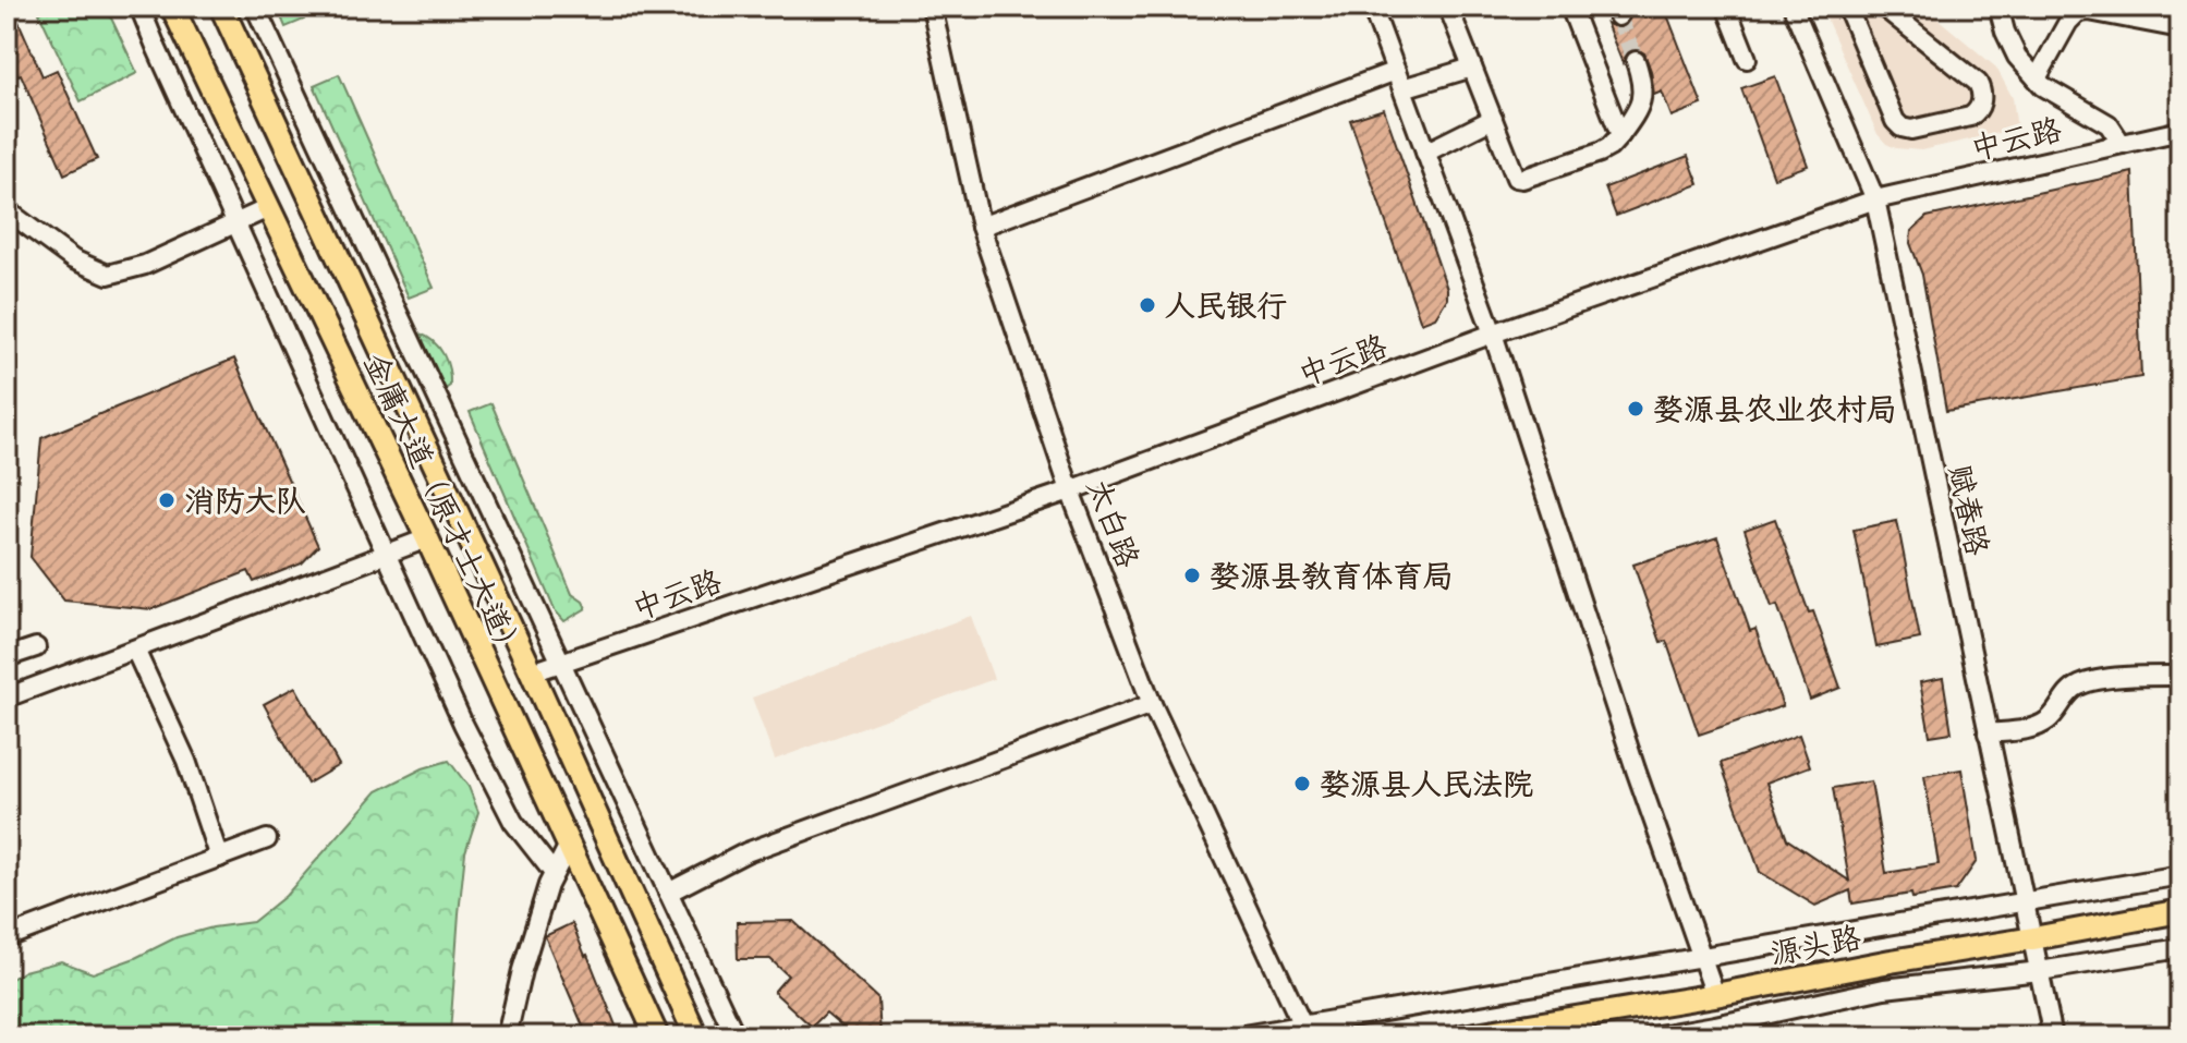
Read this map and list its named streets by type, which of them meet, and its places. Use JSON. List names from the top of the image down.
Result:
{
  "streets": {
    "main road": ["金庸大道（原才士大道）", "源头路"],
    "street": ["中云路", "赋春路", "太白路"]
  },
  "crossings": [
    ["中云路", "金庸大道（原才士大道）"],
    ["中云路", "赋春路"],
    ["中云路", "太白路"],
    ["赋春路", "源头路"]
  ],
  "places": [
    "人民银行",
    "婺源县农业农村局",
    "消防大队",
    "婺源县教育体育局",
    "婺源县人民法院"
  ]
}
